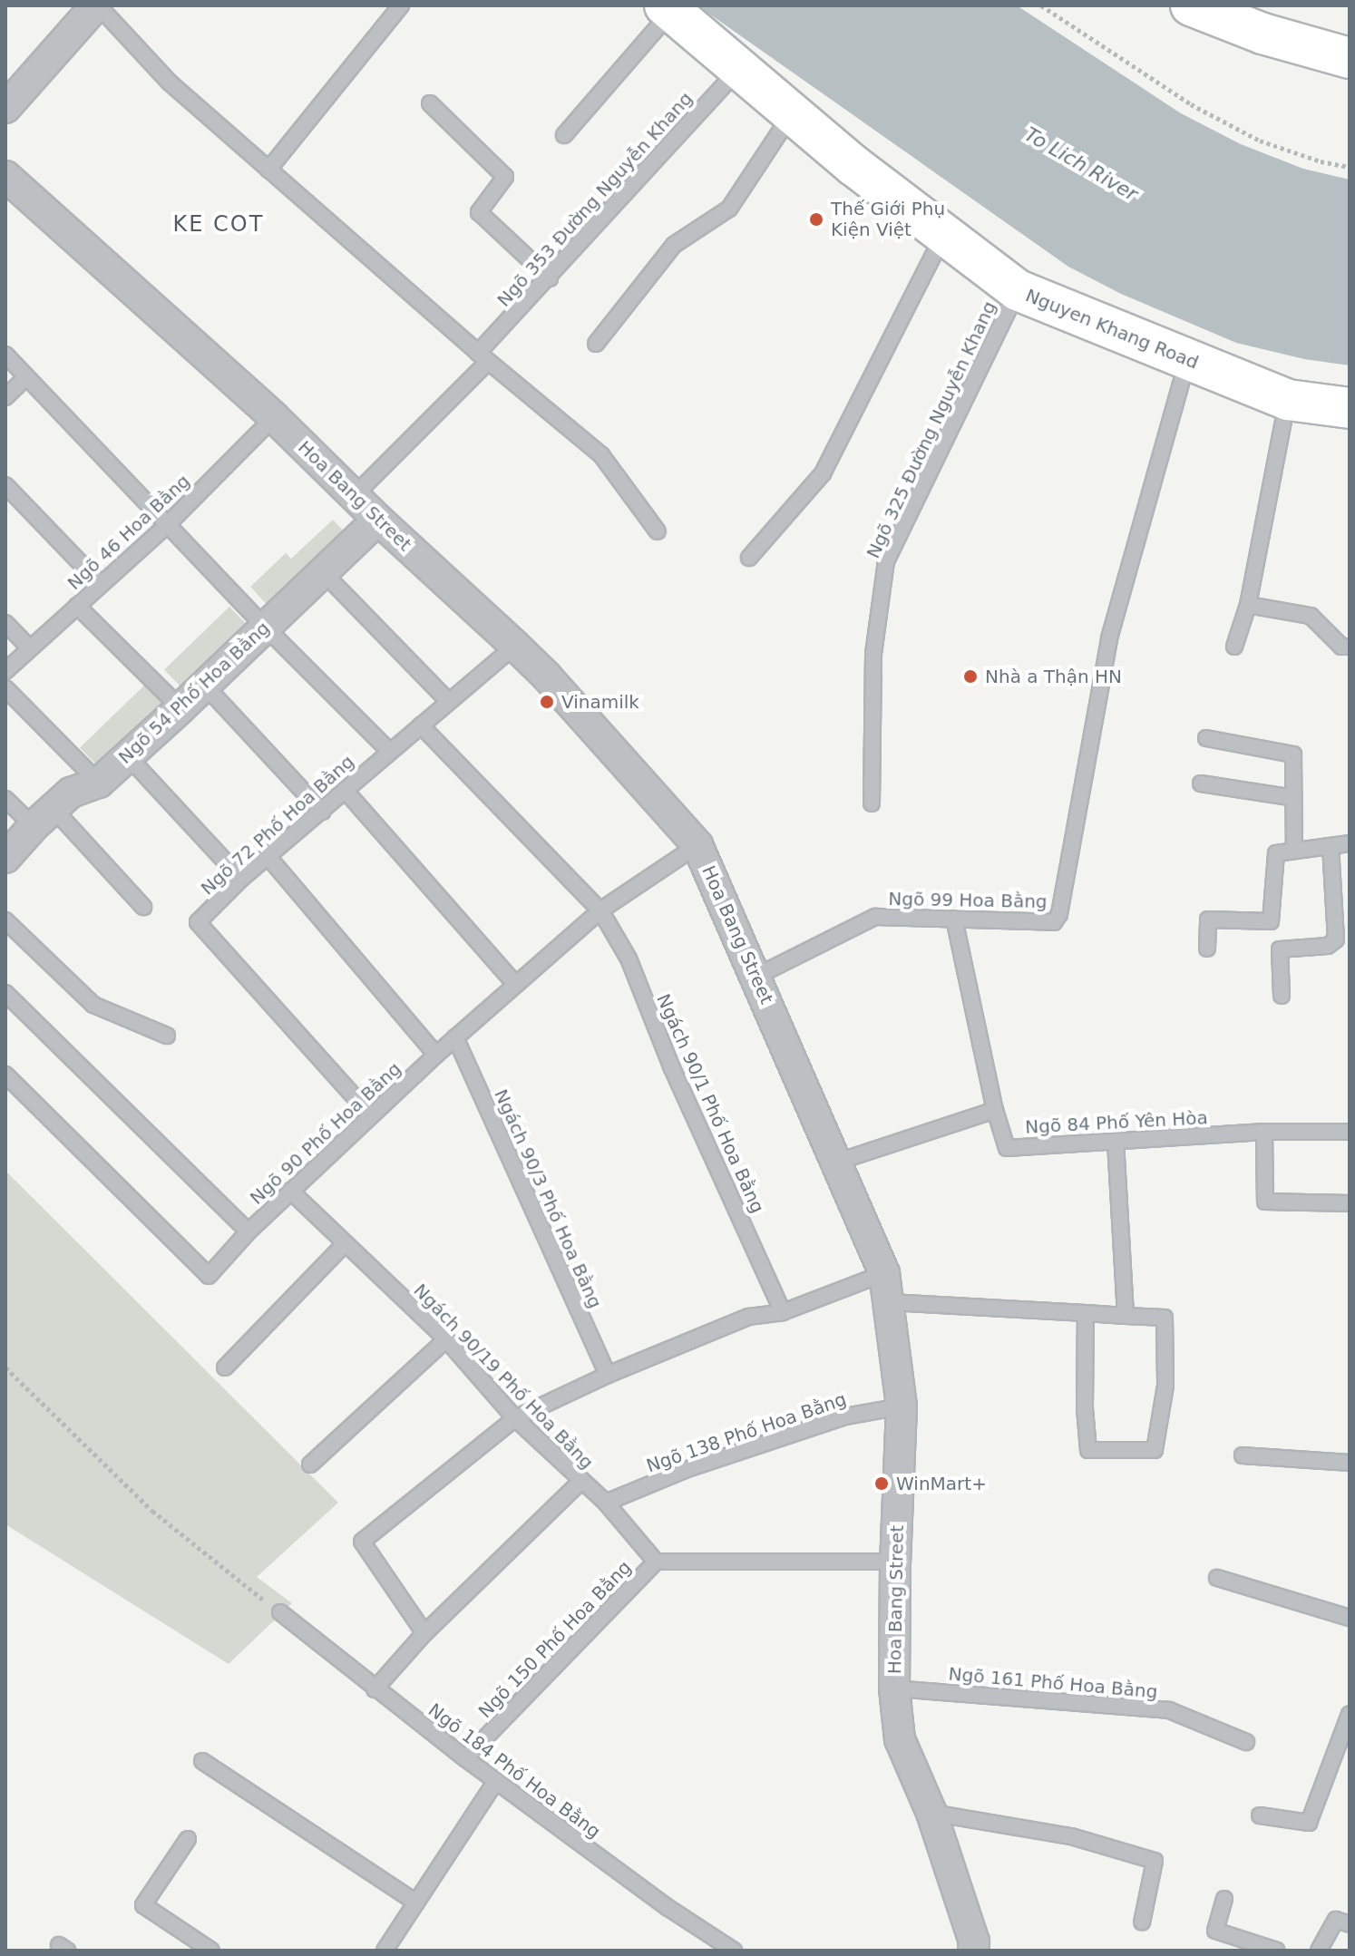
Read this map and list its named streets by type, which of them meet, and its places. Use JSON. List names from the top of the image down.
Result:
{
  "streets": {
    "main road": ["Nguyen Khang Road"],
    "street": ["Hoa Bang Street", "Ngõ 54 Phố Hoa Bằng"],
    "lane": [
      "Ngõ 353 Đường Nguyễn Khang",
      "Ngõ 325 Đường Nguyễn Khang",
      "Ngõ 46 Hoa Bằng",
      "Ngõ 72 Phố Hoa Bằng",
      "Ngõ 99 Hoa Bằng",
      "Ngách 90/1 Phố Hoa Bằng",
      "Ngõ 84 Phố Yên Hòa",
      "Ngõ 90 Phố Hoa Bằng",
      "Ngách 90/3 Phố Hoa Bằng",
      "Ngách 90/19 Phố Hoa Bằng",
      "Ngõ 138 Phố Hoa Bằng",
      "Ngõ 150 Phố Hoa Bằng",
      "Ngõ 161 Phố Hoa Bằng",
      "Ngõ 184 Phố Hoa Bằng"
    ]
  },
  "crossings": [
    ["Ngõ 353 Đường Nguyễn Khang", "Nguyen Khang Road"],
    ["Ngõ 353 Đường Nguyễn Khang", "Hoa Bang Street"],
    ["Nguyen Khang Road", "Ngõ 325 Đường Nguyễn Khang"],
    ["Nguyen Khang Road", "Ngõ 99 Hoa Bằng"],
    ["Hoa Bang Street", "Ngõ 46 Hoa Bằng"],
    ["Hoa Bang Street", "Ngõ 54 Phố Hoa Bằng"],
    ["Hoa Bang Street", "Ngõ 72 Phố Hoa Bằng"],
    ["Hoa Bang Street", "Ngõ 99 Hoa Bằng"],
    ["Hoa Bang Street", "Ngõ 90 Phố Hoa Bằng"],
    ["Hoa Bang Street", "Ngõ 138 Phố Hoa Bằng"],
    ["Hoa Bang Street", "Ngõ 150 Phố Hoa Bằng"],
    ["Hoa Bang Street", "Ngõ 161 Phố Hoa Bằng"],
    ["Ngõ 72 Phố Hoa Bằng", "Ngách 90/1 Phố Hoa Bằng"],
    ["Ngõ 72 Phố Hoa Bằng", "Ngõ 90 Phố Hoa Bằng"],
    ["Ngõ 99 Hoa Bằng", "Ngõ 84 Phố Yên Hòa"],
    ["Ngách 90/1 Phố Hoa Bằng", "Ngõ 90 Phố Hoa Bằng"],
    ["Ngõ 90 Phố Hoa Bằng", "Ngách 90/3 Phố Hoa Bằng"],
    ["Ngõ 90 Phố Hoa Bằng", "Ngách 90/19 Phố Hoa Bằng"],
    ["Ngách 90/19 Phố Hoa Bằng", "Ngõ 138 Phố Hoa Bằng"],
    ["Ngách 90/19 Phố Hoa Bằng", "Ngõ 150 Phố Hoa Bằng"],
    ["Ngõ 150 Phố Hoa Bằng", "Ngõ 184 Phố Hoa Bằng"]
  ],
  "districts": ["KE COT"],
  "water": ["To Lich River"],
  "places": [
    "Thế Giới Phụ Kiện Việt",
    "Nhà a Thận HN",
    "Vinamilk",
    "WinMart+"
  ]
}
